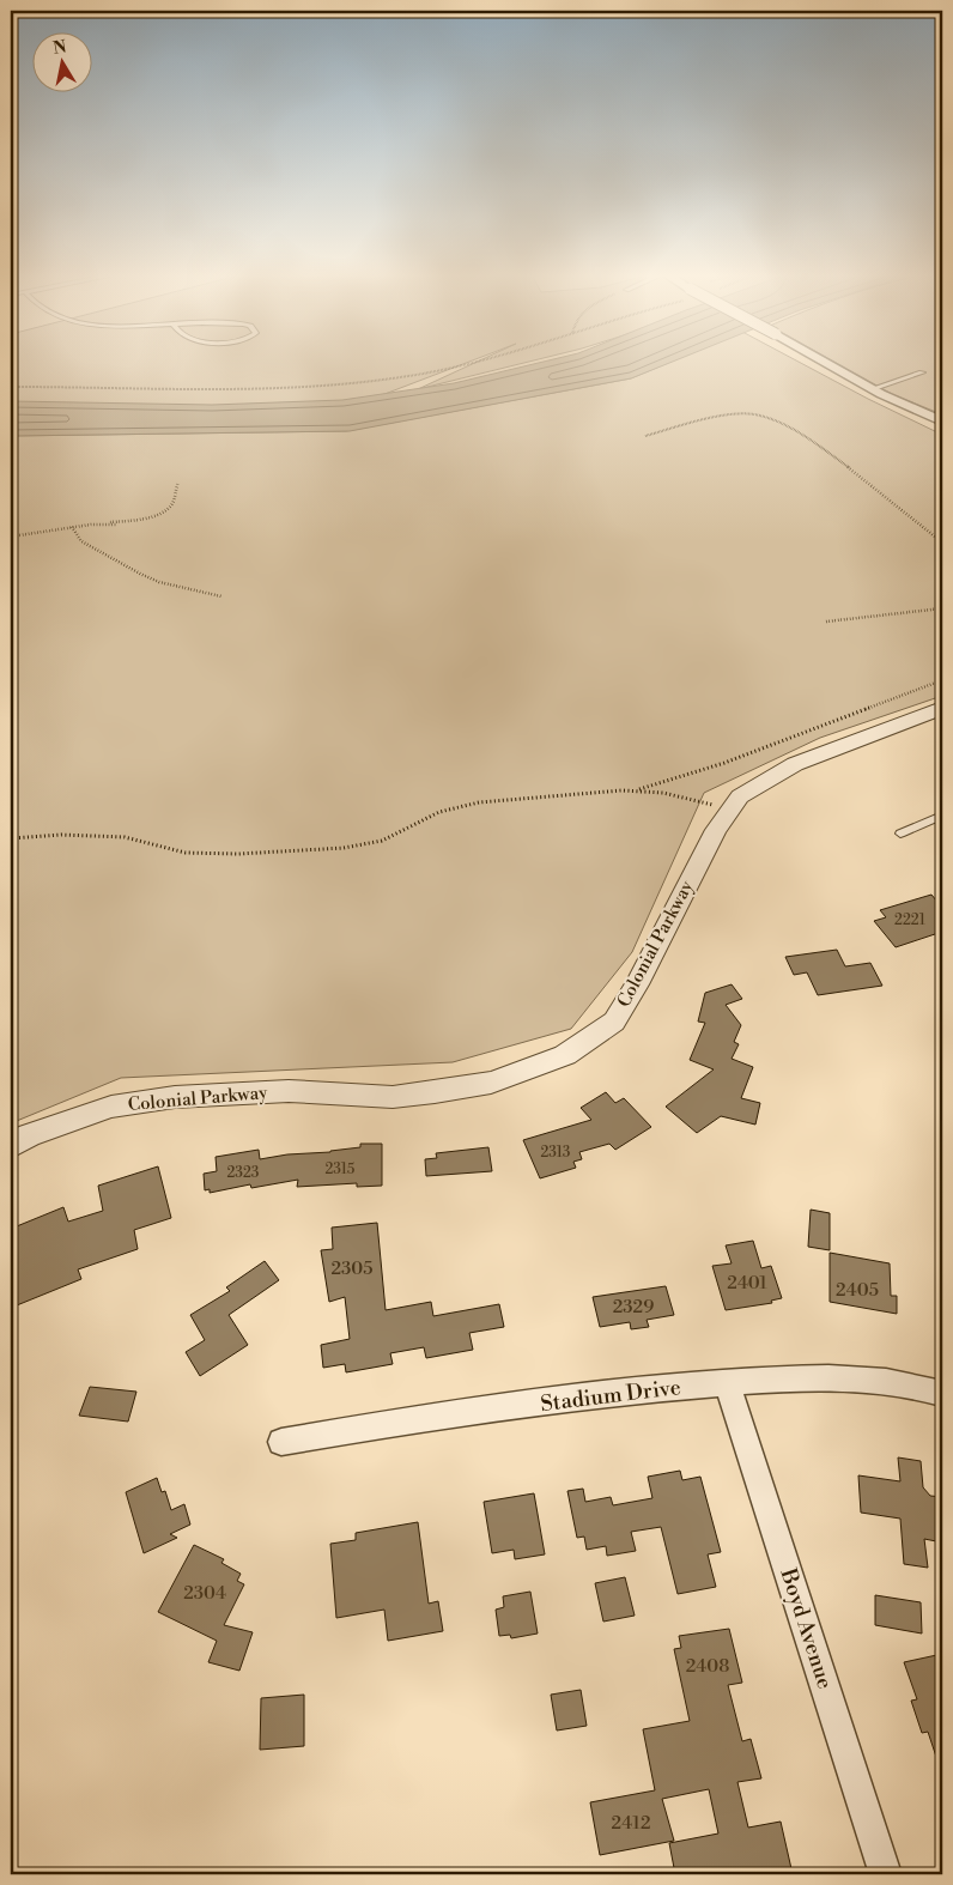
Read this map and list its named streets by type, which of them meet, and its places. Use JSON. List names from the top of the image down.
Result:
{
  "streets": {
    "street": ["Colonial Parkway", "Stadium Drive", "Boyd Avenue"]
  },
  "crossings": [
    ["Stadium Drive", "Boyd Avenue"]
  ],
  "house_numbers": [
    "2221",
    "2313",
    "2315",
    "2323",
    "2305",
    "2401",
    "2405",
    "2329",
    "2304",
    "2408",
    "2412"
  ],
  "north": "top"
}
